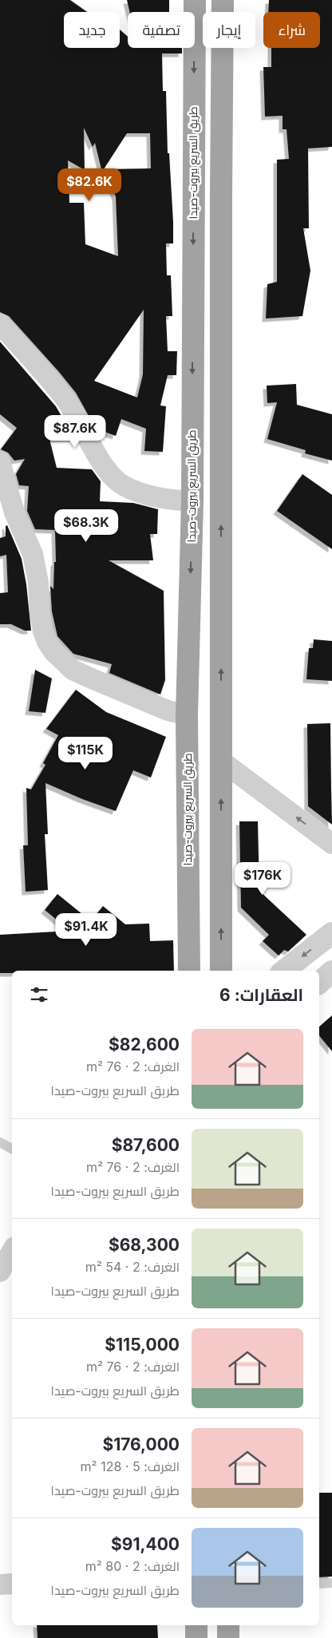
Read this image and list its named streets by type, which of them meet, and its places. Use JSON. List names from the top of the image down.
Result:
{
  "streets": {
    "highway": ["طريق السريع بيروت-صيدا"]
  },
  "page": {
    "chip": [
      "شراء",
      "إيجار",
      "تصفية",
      "جديد"
    ],
    "price": [
      "$82.6K",
      "$87.6K",
      "$68.3K",
      "$115K",
      "$176K",
      "$91.4K"
    ],
    "heading": "العقارات: 6",
    "list": [
      {
        "name": "$82,600",
        "note": "الغرف: 2 · 76 m² · طريق السريع بيروت-صيدا"
      },
      {
        "name": "$87,600",
        "note": "الغرف: 2 · 76 m² · طريق السريع بيروت-صيدا"
      },
      {
        "name": "$68,300",
        "note": "الغرف: 2 · 54 m² · طريق السريع بيروت-صيدا"
      },
      {
        "name": "$115,000",
        "note": "الغرف: 2 · 76 m² · طريق السريع بيروت-صيدا"
      },
      {
        "name": "$176,000",
        "note": "الغرف: 5 · 128 m² · طريق السريع بيروت-صيدا"
      },
      {
        "name": "$91,400",
        "note": "الغرف: 2 · 80 m² · طريق السريع بيروت-صيدا"
      }
    ]
  }
}
